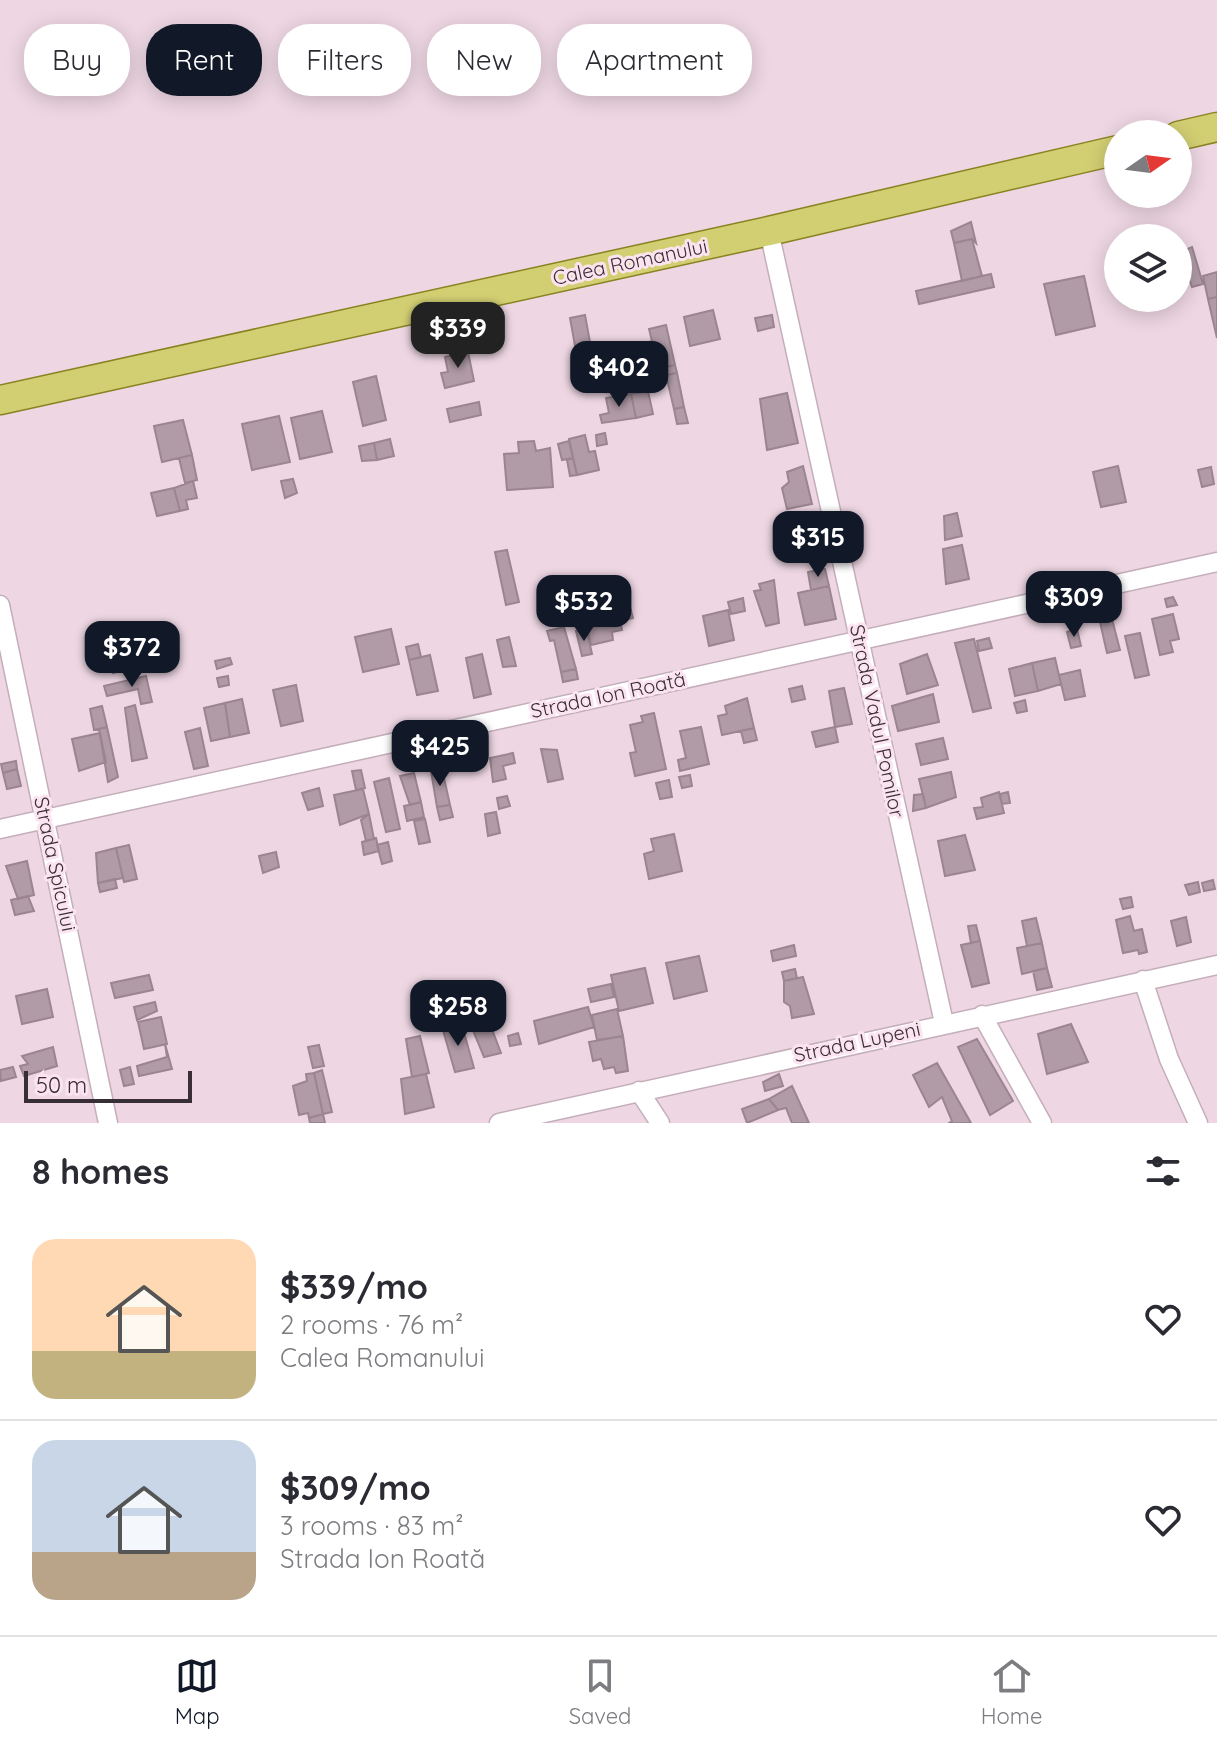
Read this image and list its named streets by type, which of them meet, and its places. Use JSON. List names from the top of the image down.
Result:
{
  "streets": {
    "main road": ["Calea Romanului"],
    "street": [
      "Strada Ion Roată",
      "Strada Vadul Pomilor",
      "Strada Spicului",
      "Strada Lupeni"
    ]
  },
  "crossings": [
    ["Calea Romanului", "Strada Vadul Pomilor"],
    ["Strada Ion Roată", "Strada Vadul Pomilor"],
    ["Strada Ion Roată", "Strada Spicului"],
    ["Strada Vadul Pomilor", "Strada Lupeni"]
  ],
  "scale_bar": "50 m",
  "north": "right",
  "page": {
    "chip": [
      "Buy",
      "Rent",
      "Filters",
      "New",
      "Apartment"
    ],
    "price": [
      "$339",
      "$402",
      "$315",
      "$309",
      "$532",
      "$372",
      "$425",
      "$258"
    ],
    "scale": "50 m",
    "heading": "8 homes",
    "list": [
      {
        "name": "$339/mo",
        "note": "2 rooms · 76 m² · Calea Romanului"
      },
      {
        "name": "$309/mo",
        "note": "3 rooms · 83 m² · Strada Ion Roată"
      }
    ],
    "tabs": ["Map", "Saved", "Home"]
  }
}
